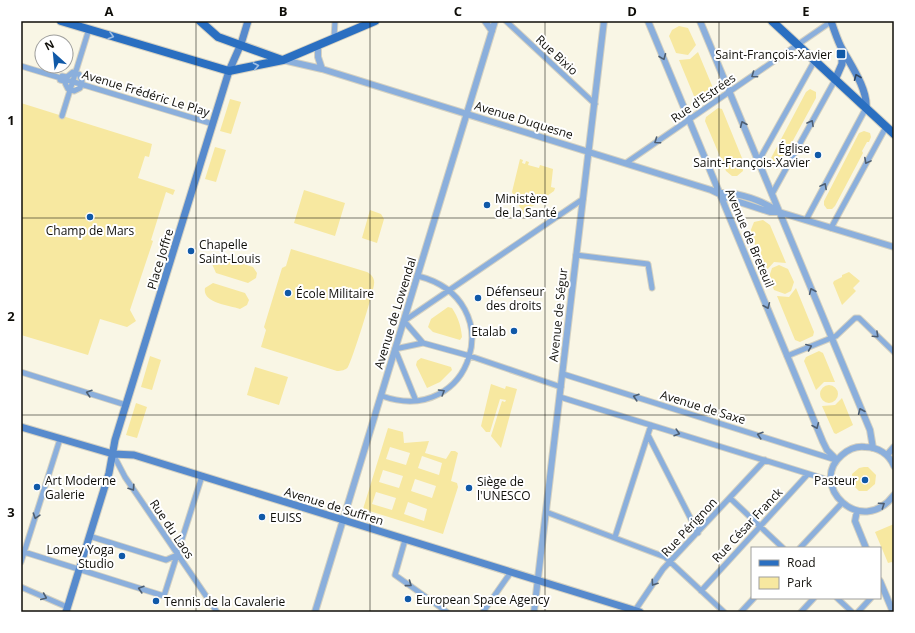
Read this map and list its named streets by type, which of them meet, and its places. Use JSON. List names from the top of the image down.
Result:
{
  "streets": {
    "main road": ["Place Joffre", "Avenue de Suffren"],
    "street": [
      "Rue Bixio",
      "Avenue Frédéric Le Play",
      "Rue d'Estrées",
      "Avenue Duquesne",
      "Avenue de Breteuil",
      "Avenue de Lowendal",
      "Avenue de Ségur",
      "Avenue de Saxe",
      "Rue César Franck",
      "Rue Pérignon",
      "Rue du Laos"
    ]
  },
  "crossings": [
    ["Rue Bixio", "Avenue de Ségur"],
    ["Avenue Frédéric Le Play", "Place Joffre"],
    ["Rue d'Estrées", "Avenue Duquesne"],
    ["Rue d'Estrées", "Avenue de Breteuil"],
    ["Avenue Duquesne", "Avenue de Breteuil"],
    ["Avenue Duquesne", "Avenue de Lowendal"],
    ["Avenue Duquesne", "Avenue de Ségur"],
    ["Avenue de Breteuil", "Avenue de Saxe"],
    ["Place Joffre", "Avenue de Suffren"],
    ["Place Joffre", "Rue du Laos"],
    ["Avenue de Lowendal", "Avenue de Suffren"],
    ["Avenue de Ségur", "Avenue de Saxe"],
    ["Avenue de Ségur", "Avenue de Suffren"],
    ["Avenue de Suffren", "Rue Pérignon"],
    ["Avenue de Suffren", "Rue du Laos"]
  ],
  "one_way": ["Rue d'Estrées", "Rue du Laos"],
  "places": {
    "transit": ["Saint-François-Xavier"],
    "other": [
      "Église Saint-François-Xavier",
      "Ministère de la Santé",
      "Champ de Mars",
      "Chapelle Saint-Louis",
      "École Militaire",
      "Défenseur des droits",
      "Etalab",
      "Pasteur",
      "Art Moderne Galerie",
      "Siège de l'UNESCO",
      "EUISS",
      "Lomey Yoga Studio",
      "European Space Agency",
      "Tennis de la Cavalerie"
    ]
  },
  "legend": ["Road", "Park"],
  "north": "top left",
  "grid": {
    "columns": [
      "A",
      "B",
      "C",
      "D",
      "E"
    ],
    "rows": ["1", "2", "3"]
  }
}
